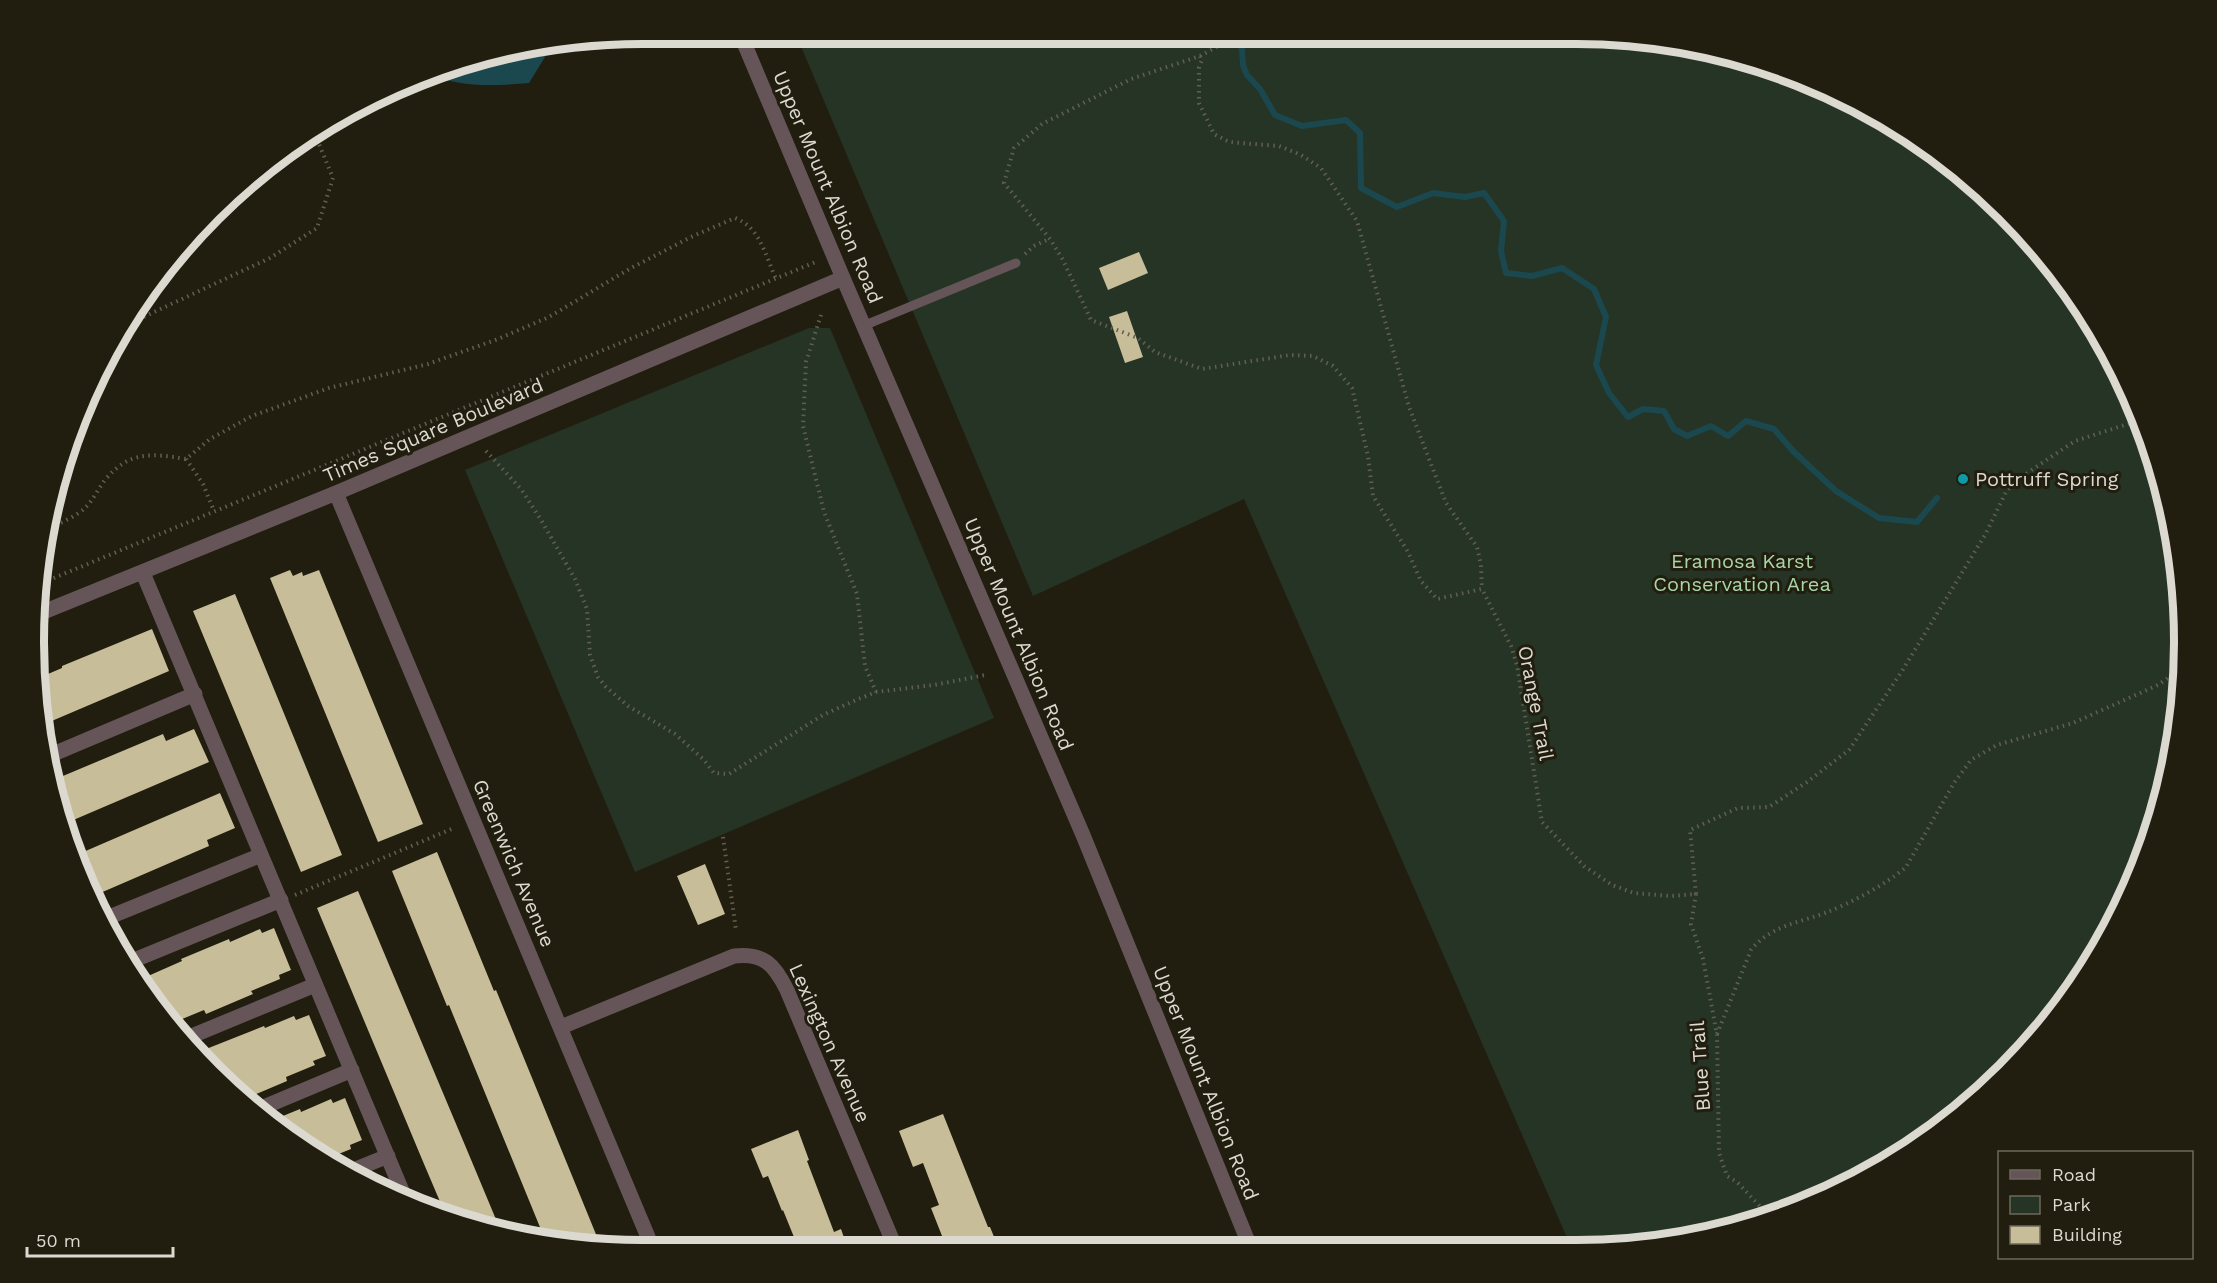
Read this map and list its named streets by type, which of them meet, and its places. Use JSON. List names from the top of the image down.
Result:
{
  "streets": {
    "street": [
      "Upper Mount Albion Road",
      "Times Square Boulevard",
      "Greenwich Avenue",
      "Lexington Avenue"
    ],
    "path": ["Orange Trail", "Blue Trail"]
  },
  "crossings": [
    ["Upper Mount Albion Road", "Times Square Boulevard"],
    ["Times Square Boulevard", "Greenwich Avenue"],
    ["Orange Trail", "Blue Trail"],
    ["Greenwich Avenue", "Lexington Avenue"]
  ],
  "parks": ["Eramosa Karst Conservation Area"],
  "places": ["Pottruff Spring"],
  "legend": ["Road", "Park", "Building"],
  "scale_bar": "50 m"
}
